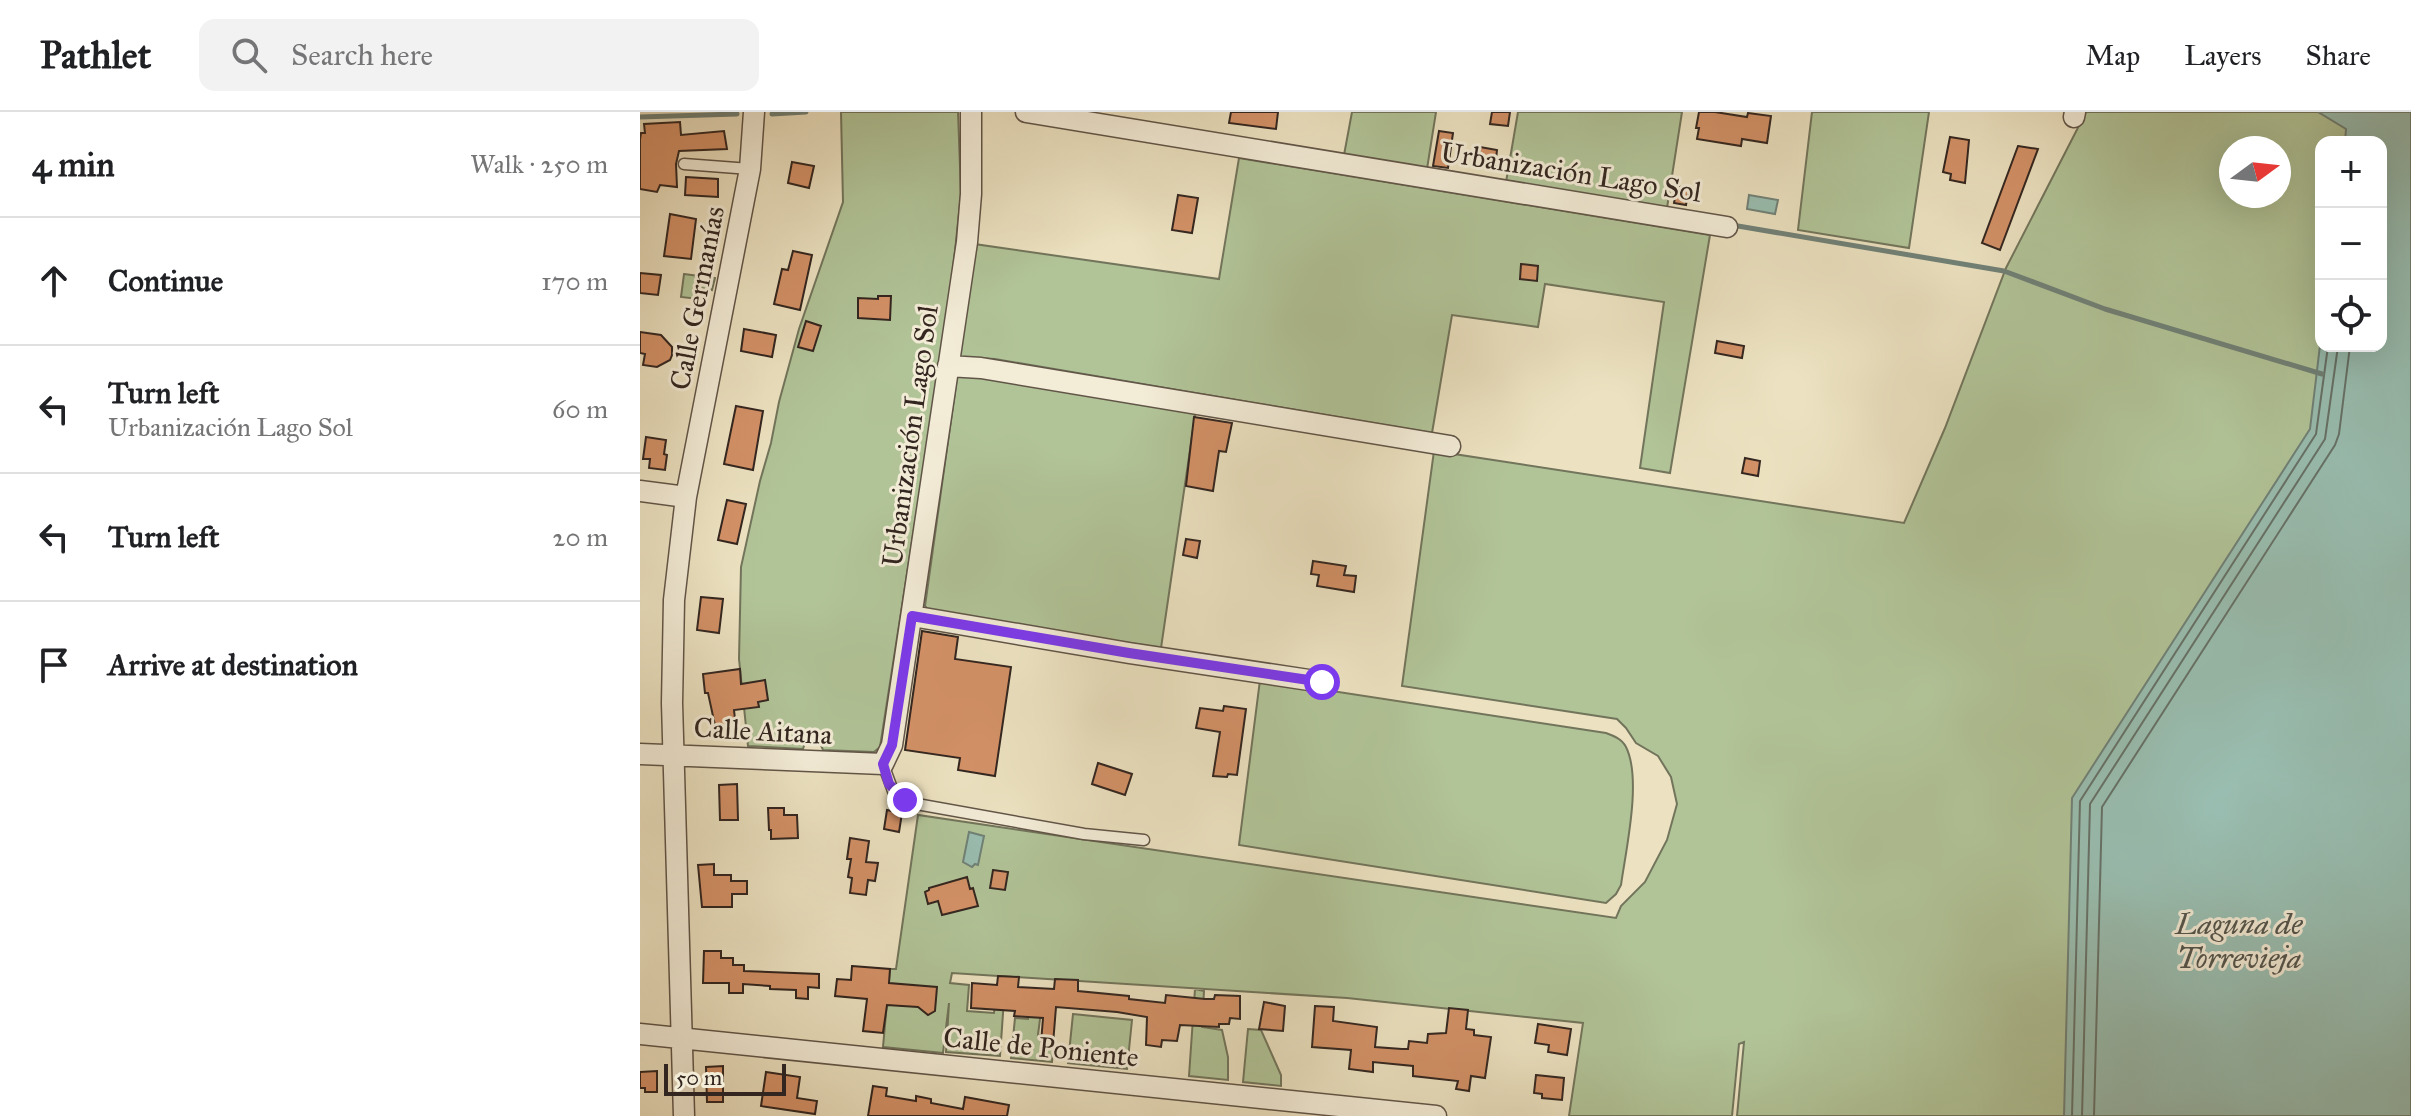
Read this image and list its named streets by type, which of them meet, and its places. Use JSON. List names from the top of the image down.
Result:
{
  "streets": {
    "street": [
      "Urbanización Lago Sol",
      "Calle Germanías",
      "Calle Aitana",
      "Calle de Poniente"
    ]
  },
  "crossings": [
    ["Urbanización Lago Sol", "Calle Aitana"],
    ["Calle Germanías", "Calle Aitana"],
    ["Calle Germanías", "Calle de Poniente"]
  ],
  "water": ["Laguna de Torrevieja"],
  "scale_bar": "50 m",
  "north": "right",
  "page": {
    "header": "Pathlet",
    "search": "Search here",
    "nav": ["Map", "Layers", "Share"],
    "heading": ["4 min", "Walk · 250 m"],
    "map_buttons": ["+", "−"],
    "list": [
      ["Continue", "170 m"],
      ["Turn left", "Urbanización Lago Sol", "60 m"],
      ["Turn left", "20 m"],
      "Arrive at destination"
    ],
    "scale": "50 m"
  }
}
